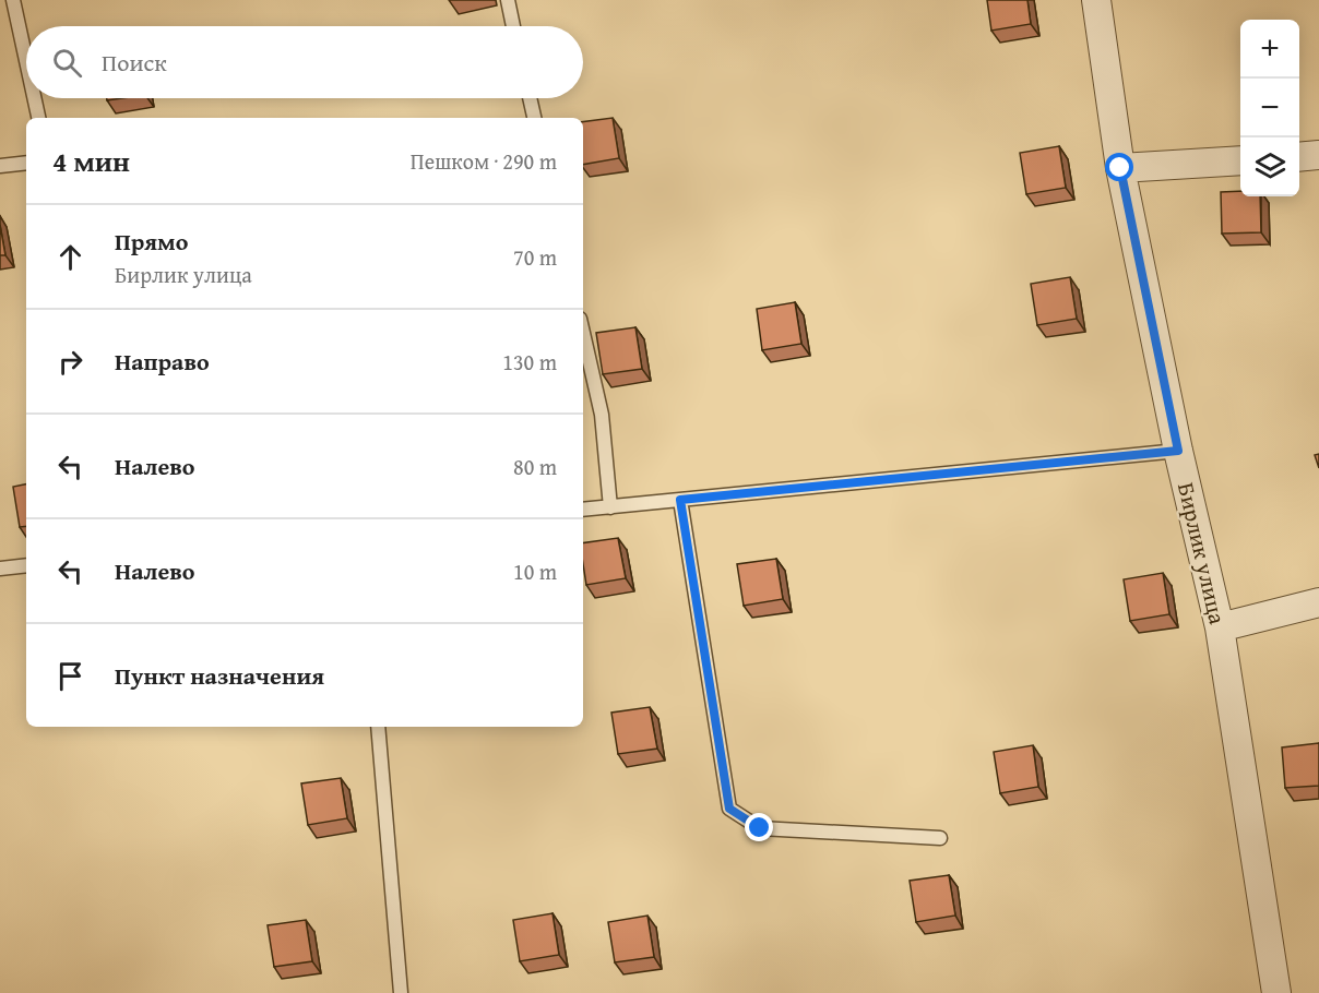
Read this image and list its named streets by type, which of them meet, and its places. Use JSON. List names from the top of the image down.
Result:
{
  "streets": {
    "street": ["Бирлик улица"]
  },
  "page": {
    "map_buttons": ["+", "−"],
    "search": "Поиск",
    "heading": ["4 мин", "Пешком · 290 m"],
    "list": [
      ["Прямо", "Бирлик улица", "70 m"],
      ["Направо", "130 m"],
      ["Налево", "80 m"],
      ["Налево", "10 m"],
      "Пункт назначения"
    ]
  }
}
